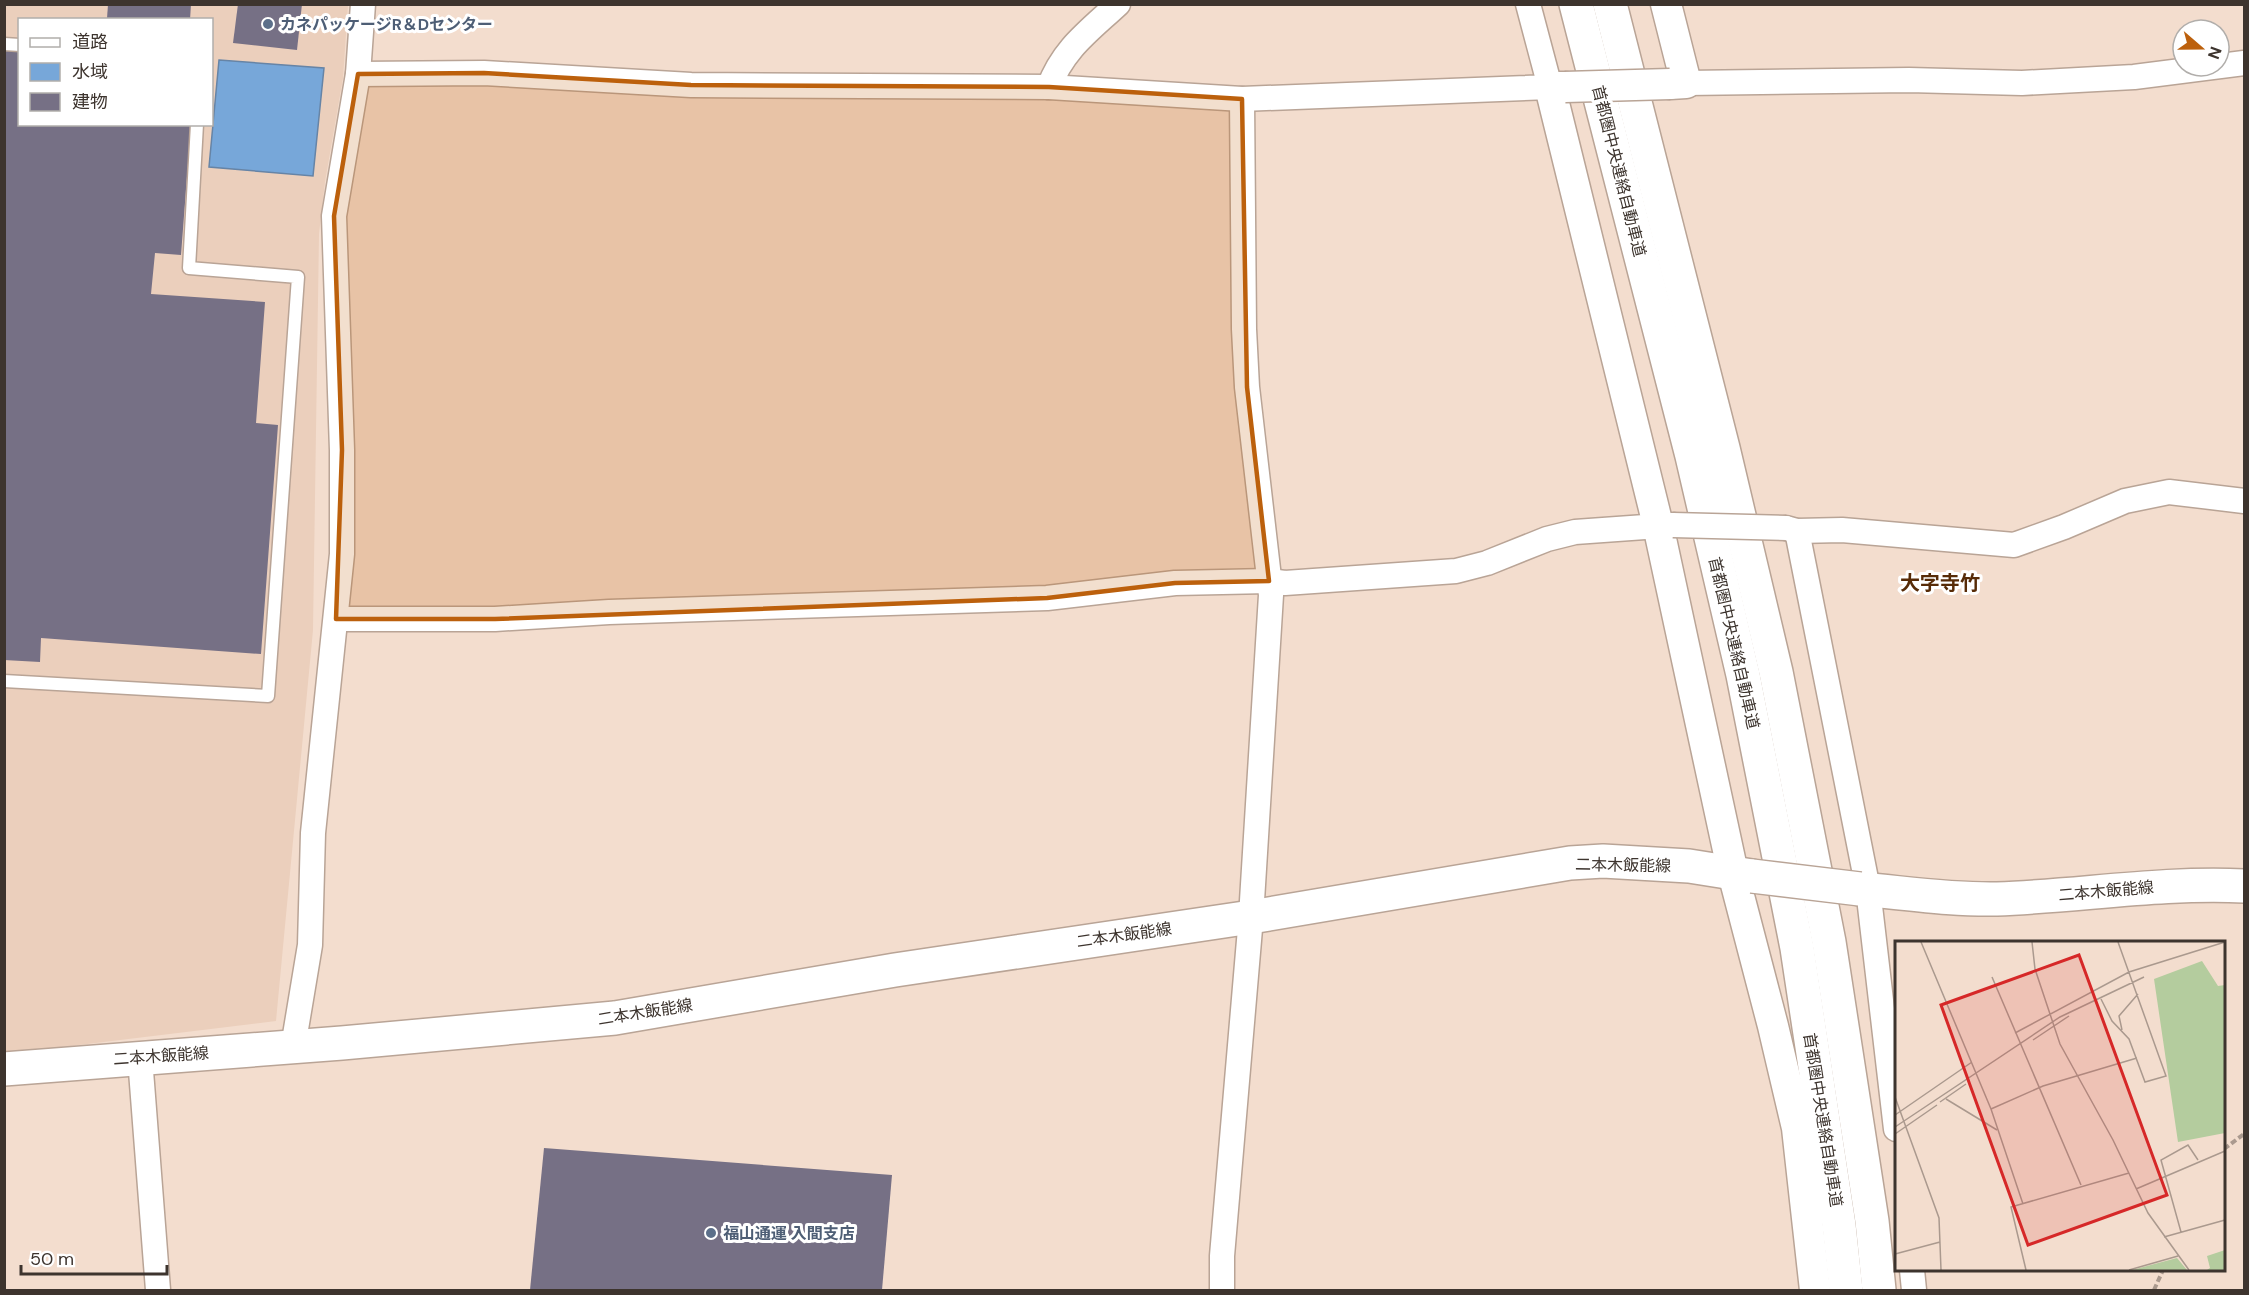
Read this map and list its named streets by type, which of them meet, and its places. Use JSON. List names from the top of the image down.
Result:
{
  "streets": {
    "main road": ["首都圏中央連絡自動車道", "二本木飯能線"]
  },
  "districts": ["大字寺竹"],
  "places": ["カネパッケージR＆Dセンター", "福山通運 入間支店"],
  "legend": ["道路", "水域", "建物"],
  "scale_bar": "50 m",
  "north": "right"
}
